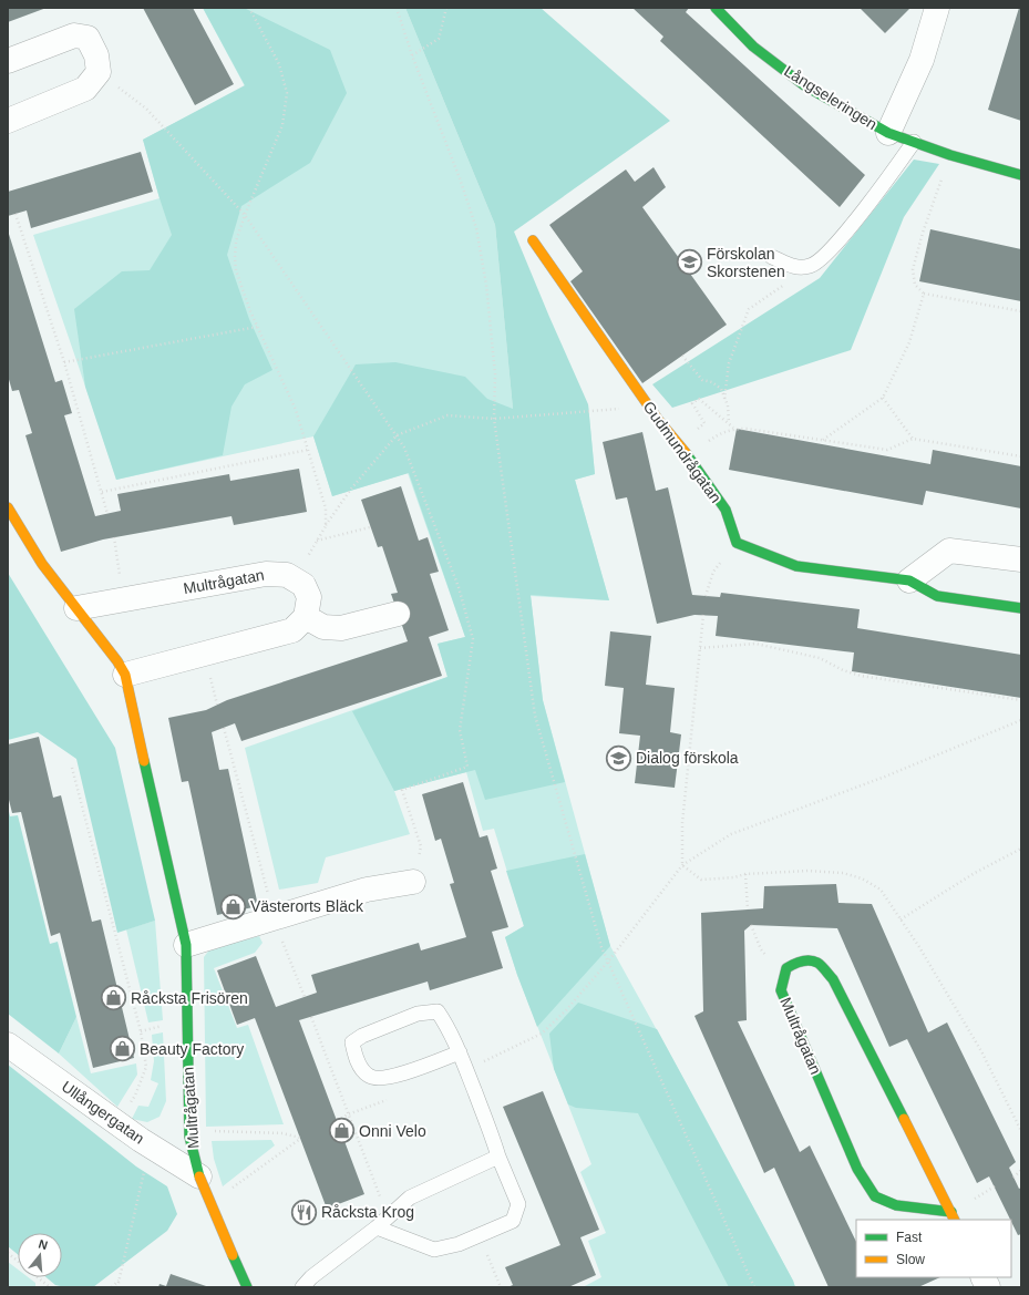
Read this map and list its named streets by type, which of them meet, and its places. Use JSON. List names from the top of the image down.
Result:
{
  "streets": {
    "street": [
      "Långseleringen",
      "Gudmundrågatan",
      "Multrågatan",
      "Ullångergatan"
    ]
  },
  "crossings": [
    ["Multrågatan", "Ullångergatan"]
  ],
  "places": {
    "school or university": ["Förskolan Skorstenen", "Dialog förskola"],
    "shop": [
      "Västerorts Bläck",
      "Råcksta Frisören",
      "Beauty Factory",
      "Onni Velo"
    ],
    "restaurant": ["Råcksta Krog"]
  },
  "legend": ["Fast", "Slow"],
  "north": "top"
}
